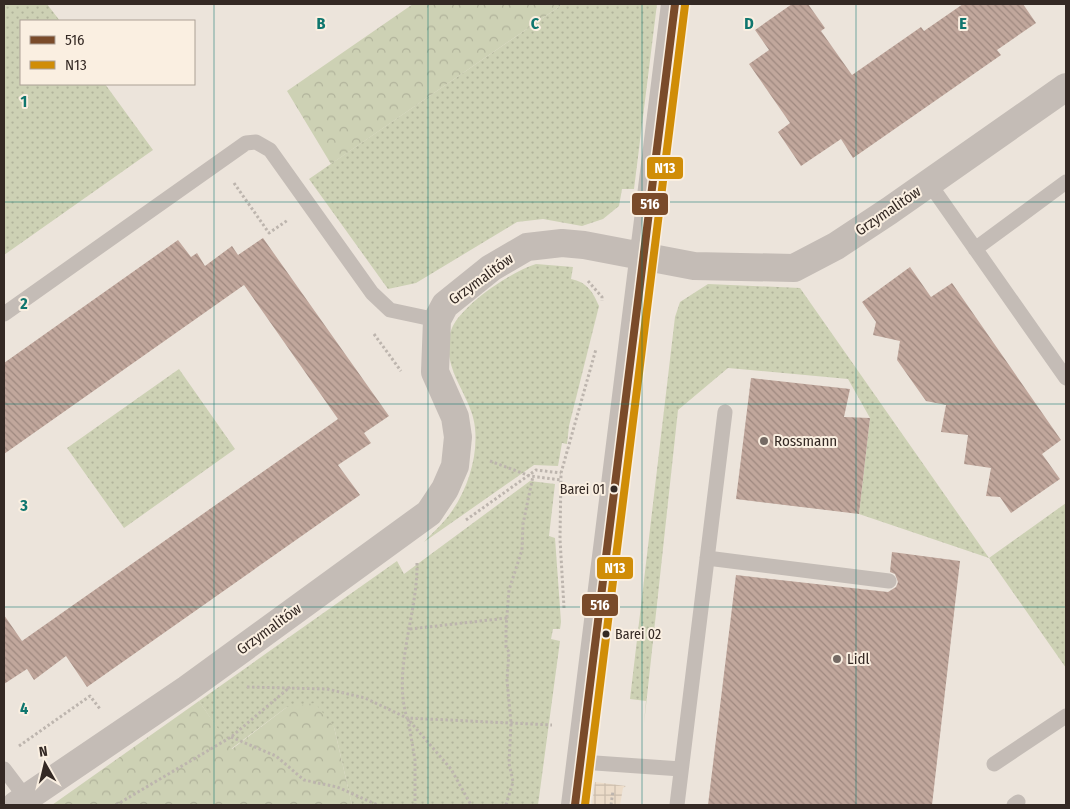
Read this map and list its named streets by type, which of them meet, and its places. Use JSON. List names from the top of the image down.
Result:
{
  "streets": {
    "street": ["Grzymalitów"]
  },
  "places": [
    "Rossmann",
    "Barei 01",
    "Barei 02",
    "Lidl"
  ],
  "lines": ["transit line 516", "transit line N13"],
  "legend": ["516", "N13"],
  "north": "top",
  "grid": {
    "columns": [
      "B",
      "C",
      "D",
      "E"
    ],
    "rows": [
      "1",
      "2",
      "3",
      "4"
    ]
  }
}
